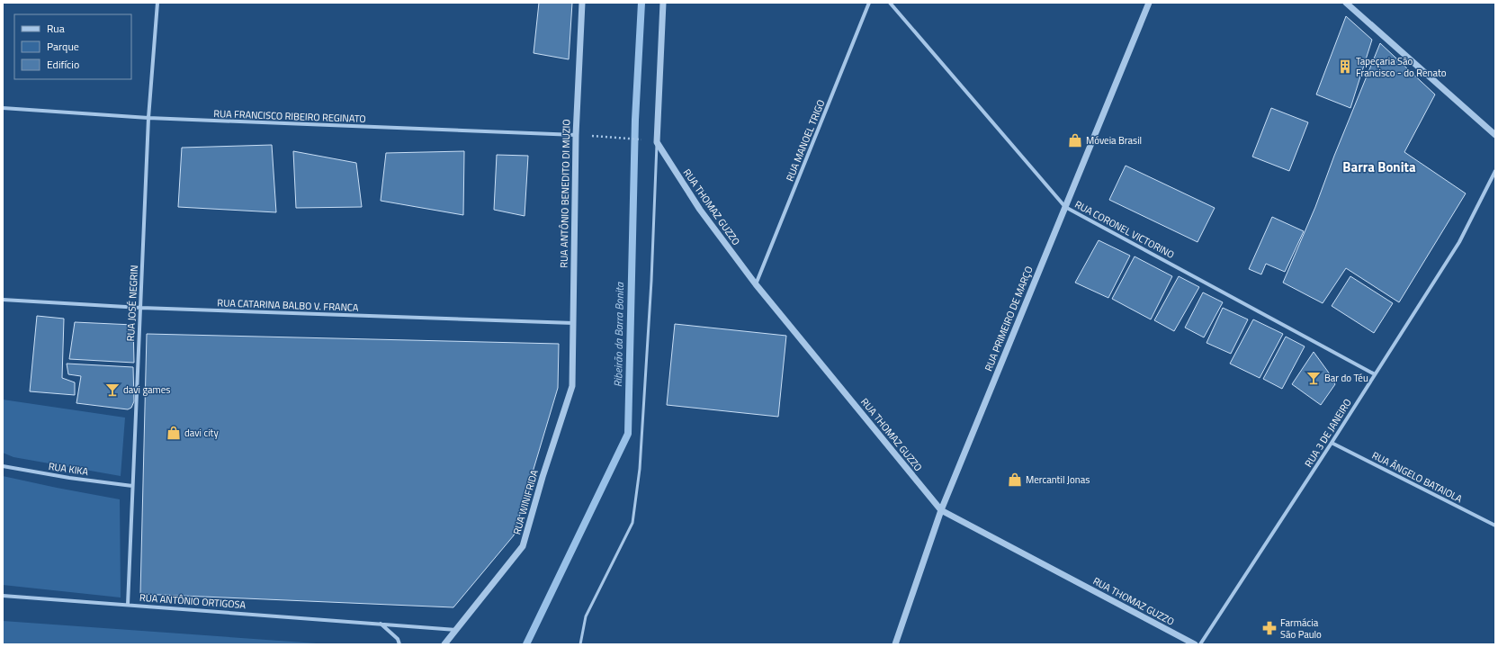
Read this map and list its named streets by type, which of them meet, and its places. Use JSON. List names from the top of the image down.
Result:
{
  "streets": {
    "street": [
      "RUA FRANCISCO RIBEIRO REGINATO",
      "RUA MANOEL TRIGO",
      "RUA ANTÔNIO BENEDITO DI MUZIO",
      "RUA THOMAZ GUZZO",
      "RUA CORONEL VICTORINO",
      "RUA JOSÉ NEGRIN",
      "RUA CATARINA BALBO V. FRANCA",
      "RUA PRIMEIRO DE MARÇO",
      "RUA 3 DE JANEIRO",
      "RUA KIKA",
      "RUA ÂNGELO BATAIOLA",
      "RUA WINIFRIDA",
      "RUA ANTÔNIO ORTIGOSA"
    ]
  },
  "crossings": [
    ["RUA FRANCISCO RIBEIRO REGINATO", "RUA ANTÔNIO BENEDITO DI MUZIO"],
    ["RUA FRANCISCO RIBEIRO REGINATO", "RUA JOSÉ NEGRIN"],
    ["RUA MANOEL TRIGO", "RUA THOMAZ GUZZO"],
    ["RUA ANTÔNIO BENEDITO DI MUZIO", "RUA CATARINA BALBO V. FRANCA"],
    ["RUA ANTÔNIO BENEDITO DI MUZIO", "RUA WINIFRIDA"],
    ["RUA THOMAZ GUZZO", "RUA PRIMEIRO DE MARÇO"],
    ["RUA CORONEL VICTORINO", "RUA PRIMEIRO DE MARÇO"],
    ["RUA CORONEL VICTORINO", "RUA 3 DE JANEIRO"],
    ["RUA JOSÉ NEGRIN", "RUA CATARINA BALBO V. FRANCA"],
    ["RUA JOSÉ NEGRIN", "RUA KIKA"],
    ["RUA JOSÉ NEGRIN", "RUA ANTÔNIO ORTIGOSA"],
    ["RUA 3 DE JANEIRO", "RUA ÂNGELO BATAIOLA"],
    ["RUA WINIFRIDA", "RUA ANTÔNIO ORTIGOSA"]
  ],
  "districts": ["Barra Bonita"],
  "water": ["Ribeirão da Barra Bonita"],
  "places": {
    "building": ["Tapeçaria São Francisco - do Renato"],
    "shop": ["Móveia Brasil", "davi city", "Mercantil Jonas"],
    "bar": ["Bar do Téu", "davi games"],
    "pharmacy": ["Farmácia São Paulo"]
  },
  "legend": ["Rua", "Parque", "Edifício"]
}
